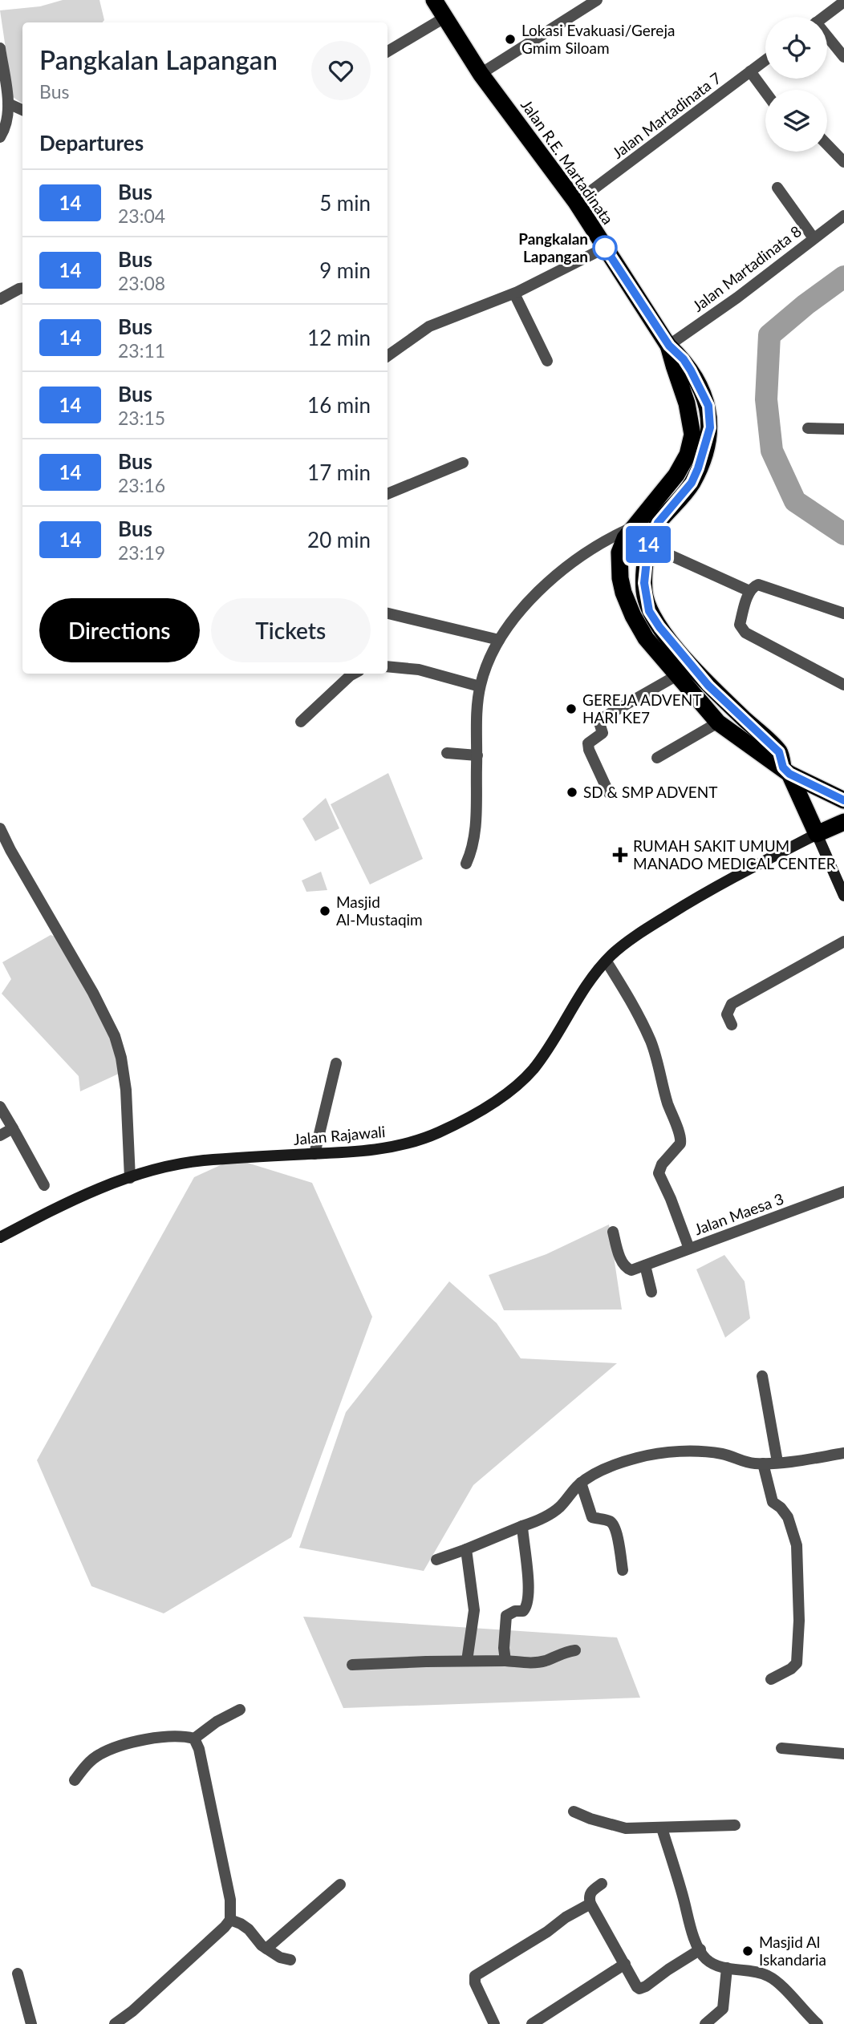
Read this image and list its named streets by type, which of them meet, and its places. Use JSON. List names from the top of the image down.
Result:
{
  "streets": {
    "highway": ["Jalan R.E. Martadinata"],
    "street": [
      "Jalan Martadinata 7",
      "Jalan Martadinata 8",
      "Jalan Rajawali",
      "Jalan Maesa 3"
    ]
  },
  "crossings": [
    ["Jalan Martadinata 7", "Jalan R.E. Martadinata"],
    ["Jalan R.E. Martadinata", "Jalan Martadinata 8"]
  ],
  "places": {
    "other": [
      "Lokasi Evakuasi/Gereja Gmim Siloam",
      "Pangkalan Lapangan",
      "GEREJA ADVENT HARI KE7",
      "SD & SMP ADVENT",
      "Masjid Al-Mustaqim",
      "Masjid Al Iskandaria"
    ],
    "health": ["RUMAH SAKIT UMUM MANADO MEDICAL CENTER"]
  },
  "lines": ["bus line 14"],
  "page": {
    "on_map": "14",
    "heading": [
      ["Pangkalan Lapangan", "Bus"],
      "Departures"
    ],
    "list": [
      {
        "mark": "14",
        "name": "Bus",
        "note": "23:04",
        "value": "5 min"
      },
      {
        "mark": "14",
        "name": "Bus",
        "note": "23:08",
        "value": "9 min"
      },
      {
        "mark": "14",
        "name": "Bus",
        "note": "23:11",
        "value": "12 min"
      },
      {
        "mark": "14",
        "name": "Bus",
        "note": "23:15",
        "value": "16 min"
      },
      {
        "mark": "14",
        "name": "Bus",
        "note": "23:16",
        "value": "17 min"
      },
      {
        "mark": "14",
        "name": "Bus",
        "note": "23:19",
        "value": "20 min"
      }
    ],
    "buttons": ["Directions", "Tickets"]
  }
}
